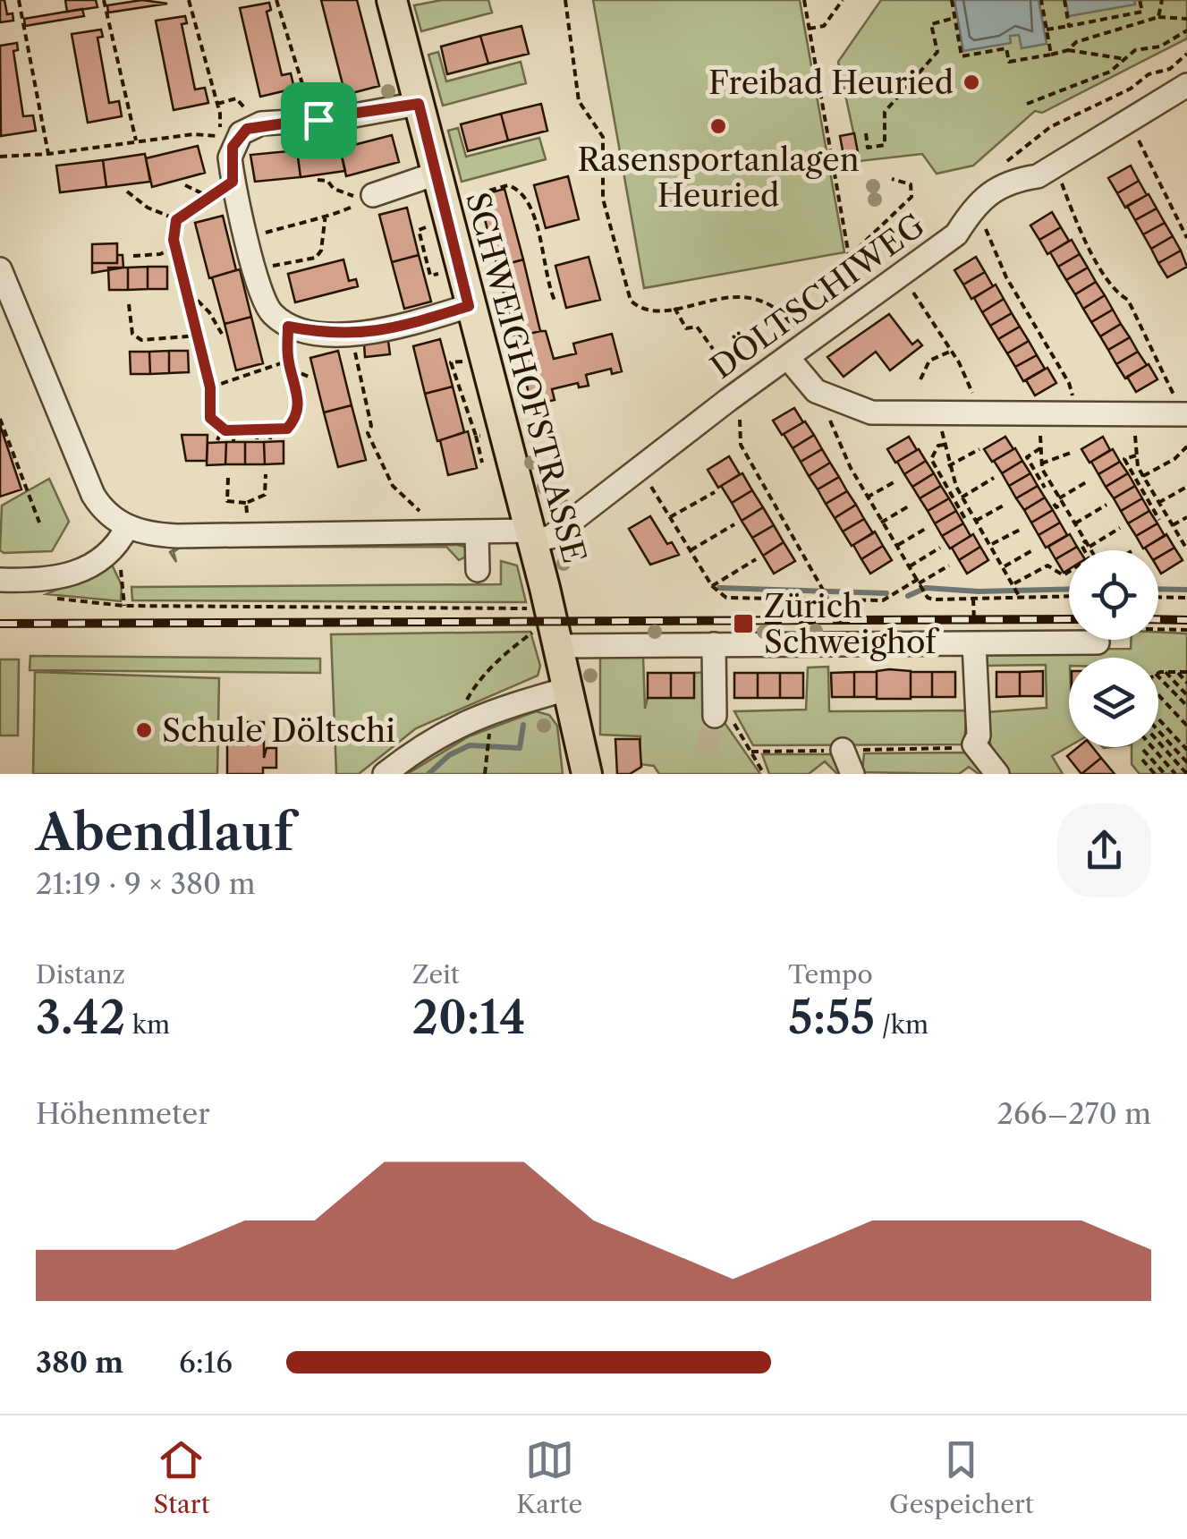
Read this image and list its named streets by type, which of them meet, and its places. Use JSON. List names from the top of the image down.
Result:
{
  "streets": {
    "main road": ["SCHWEIGHOFSTRASSE"],
    "street": ["DÖLTSCHIWEG"]
  },
  "crossings": [
    ["DÖLTSCHIWEG", "SCHWEIGHOFSTRASSE"]
  ],
  "places": {
    "other": ["Freibad Heuried", "Rasensportanlagen Heuried", "Schule Döltschi"],
    "transit": ["Zürich Schweighof"]
  },
  "page": {
    "heading": ["Abendlauf", "21:19 · 9 × 380 m"],
    "stats": [
      ["Distanz", "3.42 km"],
      ["Zeit", "20:14"],
      ["Tempo", "5:55 /km"]
    ],
    "chart": ["Höhenmeter", "266–270 m"],
    "list": [
      {
        "name": "380 m",
        "note": "6:16"
      }
    ],
    "tabs": ["Start", "Karte", "Gespeichert"]
  }
}
